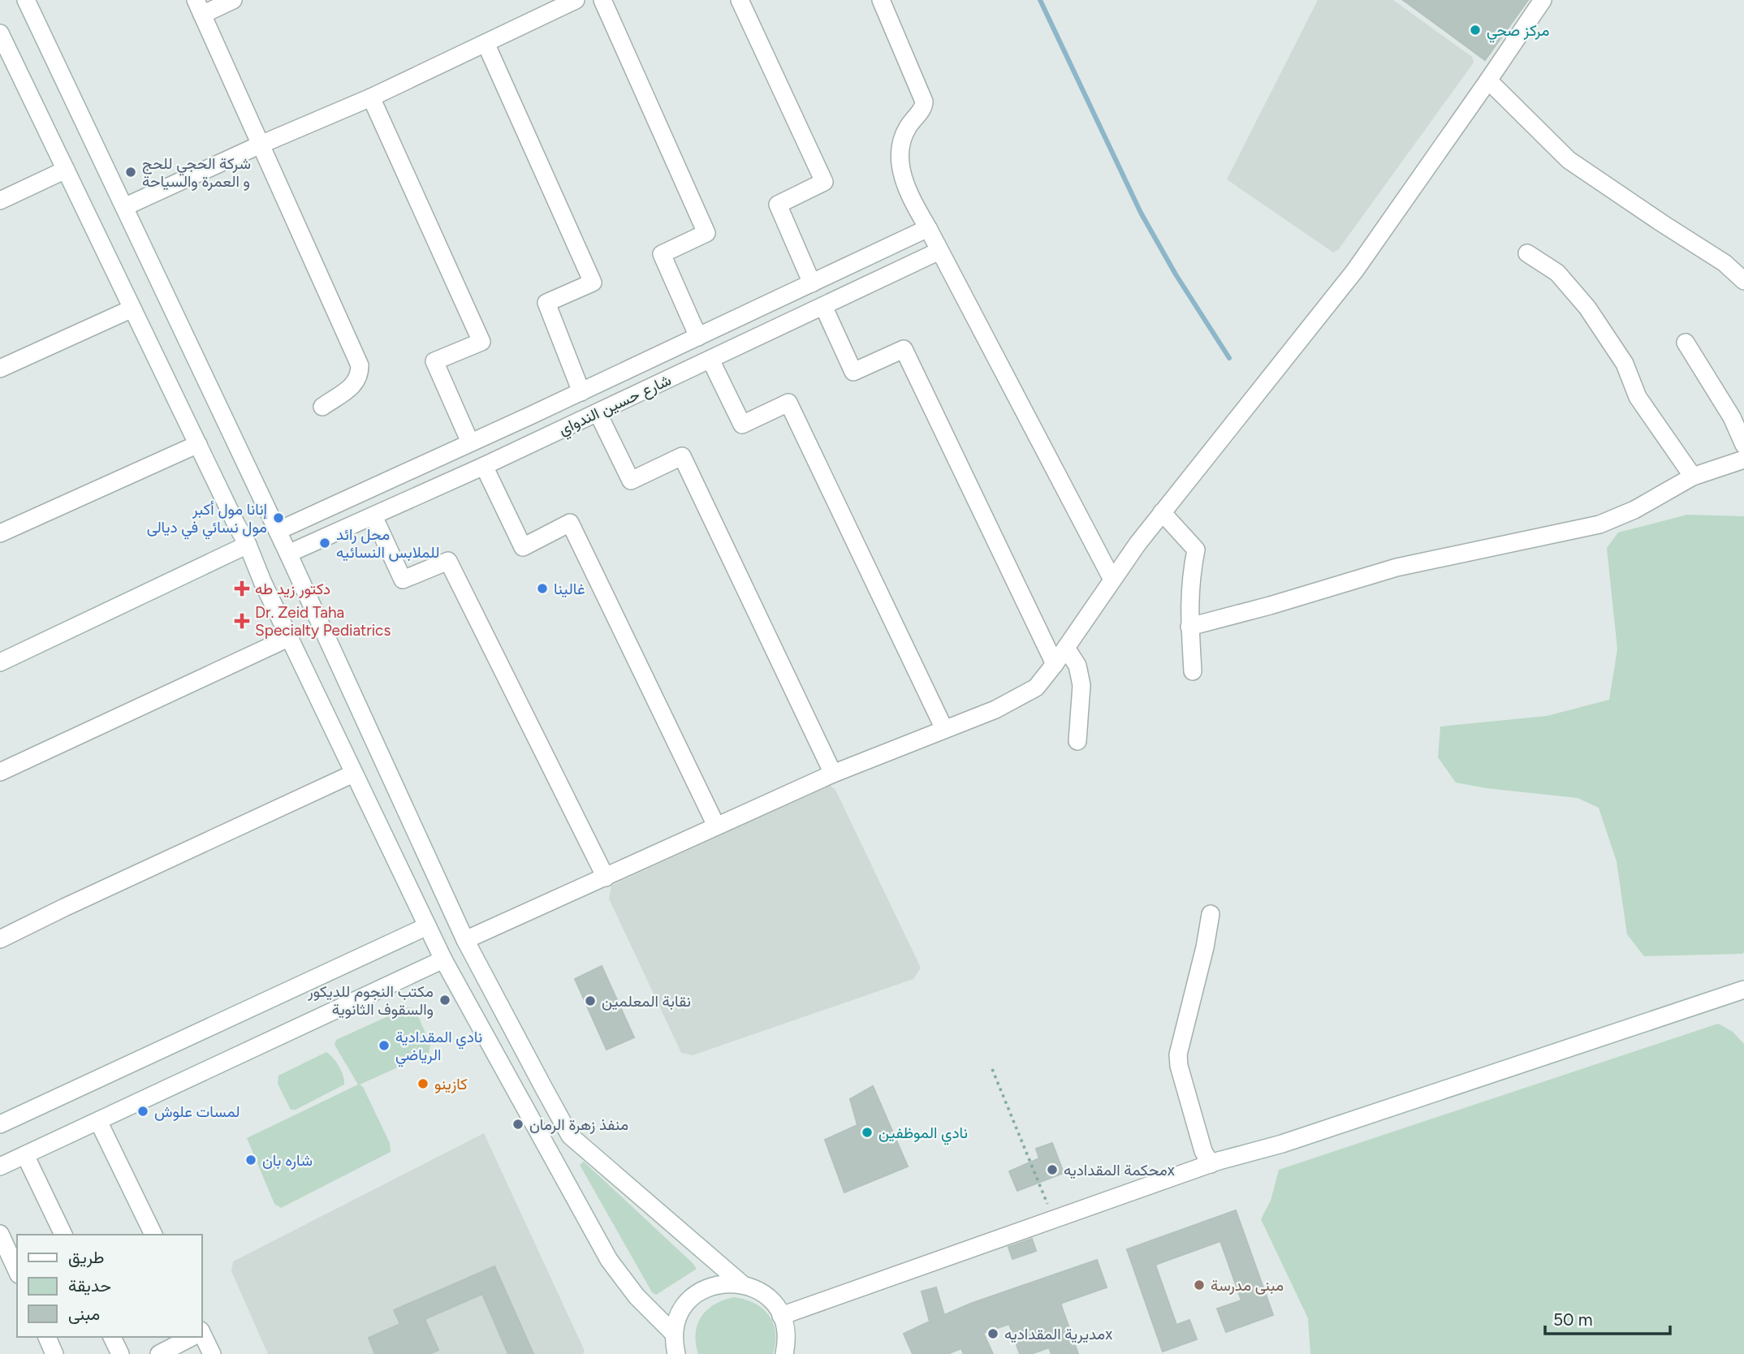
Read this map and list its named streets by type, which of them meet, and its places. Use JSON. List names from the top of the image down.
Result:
{
  "streets": {
    "street": ["شارع حسين الندواي"]
  },
  "places": {
    "other": [
      "مركز صحي",
      "شركة الحجي للحج و العمرة والسياحة",
      "إنانا مول أكبر مول نسائي في ديالى",
      "محل رائد للملابس النسائيه",
      "غالينا",
      "مكتب النجوم للديكور والسقوف الثانوية",
      "نقابة المعلمين",
      "نادي المقدادية الرياضي",
      "كازينو",
      "لمسات علوش",
      "منفذ زهرة الرمان",
      "نادي الموظفين",
      "شاره بان",
      "محكمة المقداديهx",
      "مبنى مدرسة",
      "مديرية المقداديهx"
    ],
    "health": ["دكتور زيد طه", "Dr. Zeid Taha Specialty Pediatrics"]
  },
  "legend": ["طريق", "حديقة", "مبنى"],
  "scale_bar": "50 m"
}
